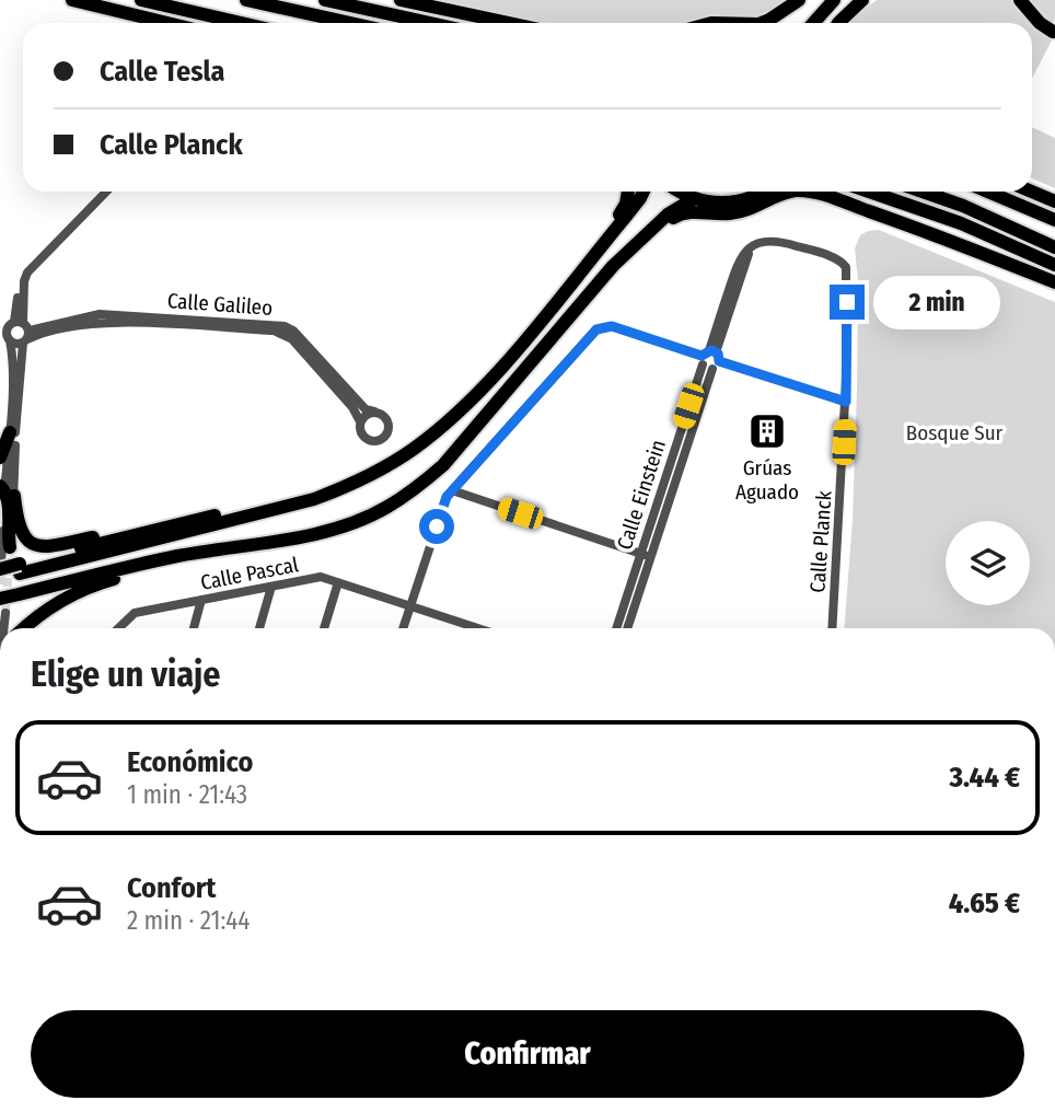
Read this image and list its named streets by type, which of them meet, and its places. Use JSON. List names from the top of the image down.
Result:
{
  "streets": {
    "street": [
      "Calle Galileo",
      "Calle Einstein",
      "Calle Planck",
      "Calle Pascal"
    ]
  },
  "crossings": [
    ["Calle Einstein", "Calle Planck"]
  ],
  "parks": ["Bosque Sur"],
  "places": {
    "building": ["Grúas Aguado"]
  },
  "page": {
    "banner": ["Calle Tesla", "Calle Planck"],
    "bubble": "2 min",
    "heading": "Elige un viaje",
    "list": [
      {
        "name": "Económico",
        "note": "1 min · 21:43",
        "value": "3.44 €"
      },
      {
        "name": "Confort",
        "note": "2 min · 21:44",
        "value": "4.65 €"
      }
    ],
    "buttons": "Confirmar"
  }
}
